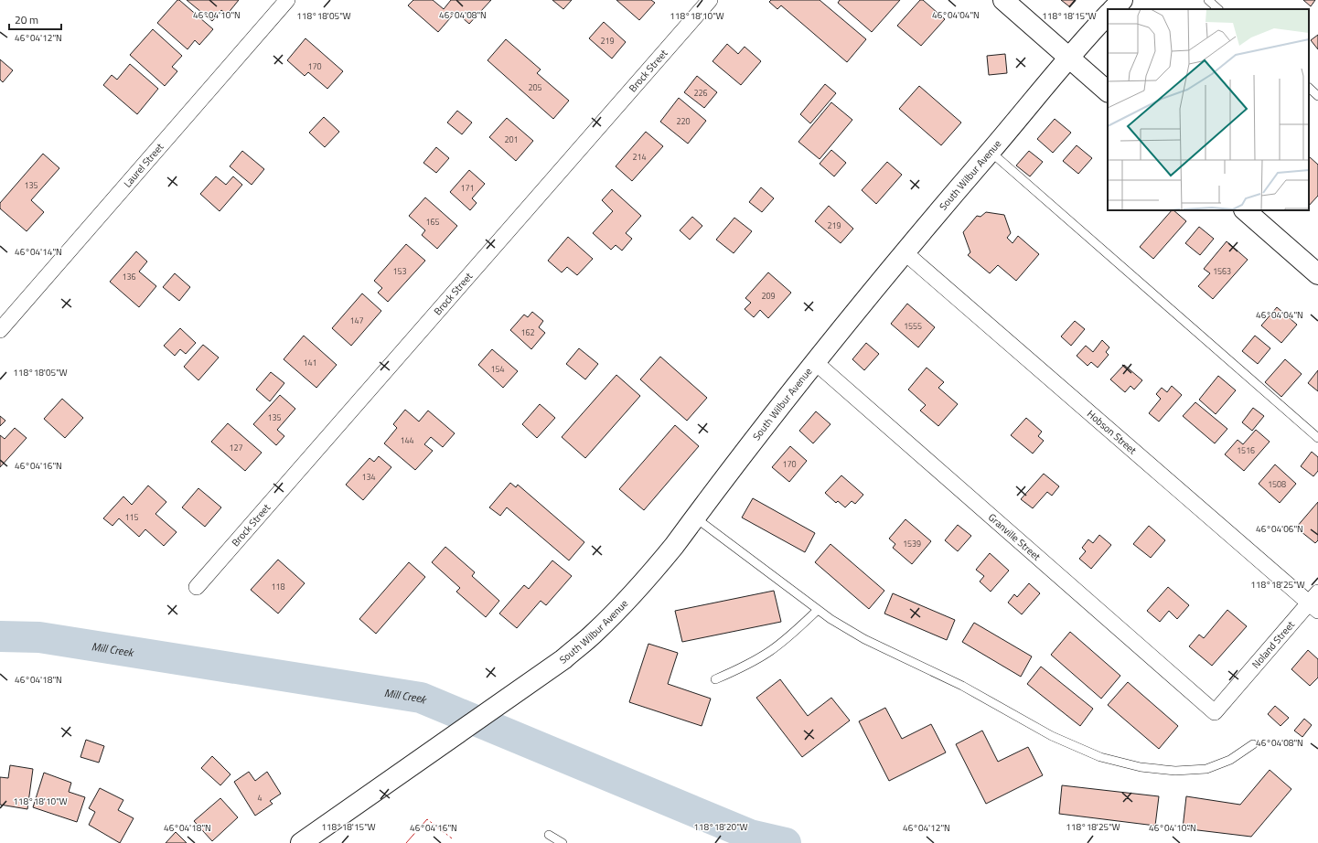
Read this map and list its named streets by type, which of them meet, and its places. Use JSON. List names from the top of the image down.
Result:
{
  "streets": {
    "main road": ["South Wilbur Avenue"],
    "street": [
      "Brock Street",
      "Laurel Street",
      "Hobson Street",
      "Granville Street",
      "Noland Street"
    ]
  },
  "crossings": [
    ["South Wilbur Avenue", "Hobson Street"],
    ["South Wilbur Avenue", "Granville Street"],
    ["Hobson Street", "Noland Street"],
    ["Granville Street", "Noland Street"]
  ],
  "water": ["Mill Creek"],
  "house_numbers": [
    "219",
    "170",
    "205",
    "226",
    "220",
    "201",
    "214",
    "135",
    "171",
    "165",
    "219",
    "153",
    "1563",
    "136",
    "209",
    "147",
    "1555",
    "162",
    "141",
    "154",
    "135",
    "144",
    "127",
    "1516",
    "170",
    "134",
    "1508",
    "115",
    "1539",
    "118",
    "4"
  ],
  "scale_bar": "20 m",
  "coordinates": [
    "46°04'10\"N",
    "46°04'08\"N",
    "46°04'04\"N",
    "118°18'05\"W",
    "118°18'10\"W",
    "118°18'15\"W",
    "46°04'12\"N",
    "46°04'14\"N",
    "46°04'16\"N",
    "46°04'06\"N",
    "118°18'25\"W",
    "46°04'18\"N",
    "118°18'20\"W"
  ]
}
